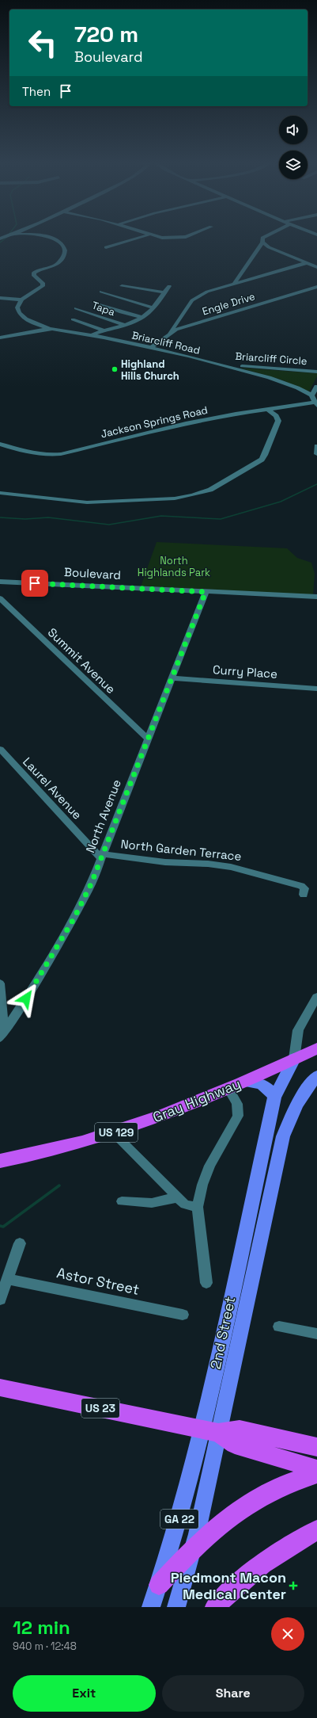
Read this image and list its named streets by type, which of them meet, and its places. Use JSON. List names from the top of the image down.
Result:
{
  "streets": {
    "highway": ["Gray Highway", "US 129", "US 23"],
    "main road": ["2nd Street", "GA 22"],
    "street": [
      "Engle Drive",
      "Tapa",
      "Briarcliff Road",
      "Briarcliff Circle",
      "Jackson Springs Road",
      "Boulevard",
      "Summit Avenue",
      "Curry Place",
      "Laurel Avenue",
      "North Avenue",
      "North Garden Terrace",
      "Astor Street"
    ]
  },
  "crossings": [
    ["Engle Drive", "Briarcliff Road"],
    ["Briarcliff Road", "Briarcliff Circle"],
    ["Boulevard", "North Avenue"],
    ["Summit Avenue", "North Avenue"],
    ["Curry Place", "North Avenue"],
    ["Laurel Avenue", "North Avenue"],
    ["Laurel Avenue", "North Garden Terrace"],
    ["North Avenue", "North Garden Terrace"],
    ["Gray Highway", "2nd Street"],
    ["2nd Street", "US 23"]
  ],
  "parks": ["North Highlands Park"],
  "places": {
    "other": ["Highland Hills Church"],
    "health": ["Piedmont Macon Medical Center"]
  },
  "page": {
    "turn": ["720 m", "Boulevard"],
    "then": "Then",
    "heading": ["12 min", "940 m · 12:48"],
    "buttons": ["Exit", "Share"]
  }
}
